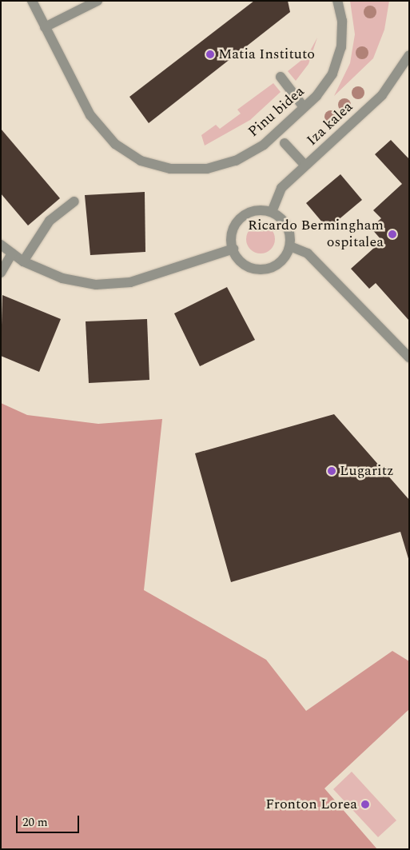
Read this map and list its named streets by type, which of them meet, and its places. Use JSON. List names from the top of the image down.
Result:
{
  "streets": {
    "street": ["Pinu bidea", "Iza kalea"]
  },
  "places": [
    "Matia Instituto",
    "Ricardo Bermingham ospitalea",
    "Lugaritz",
    "Fronton Lorea"
  ],
  "scale_bar": "20 m"
}
